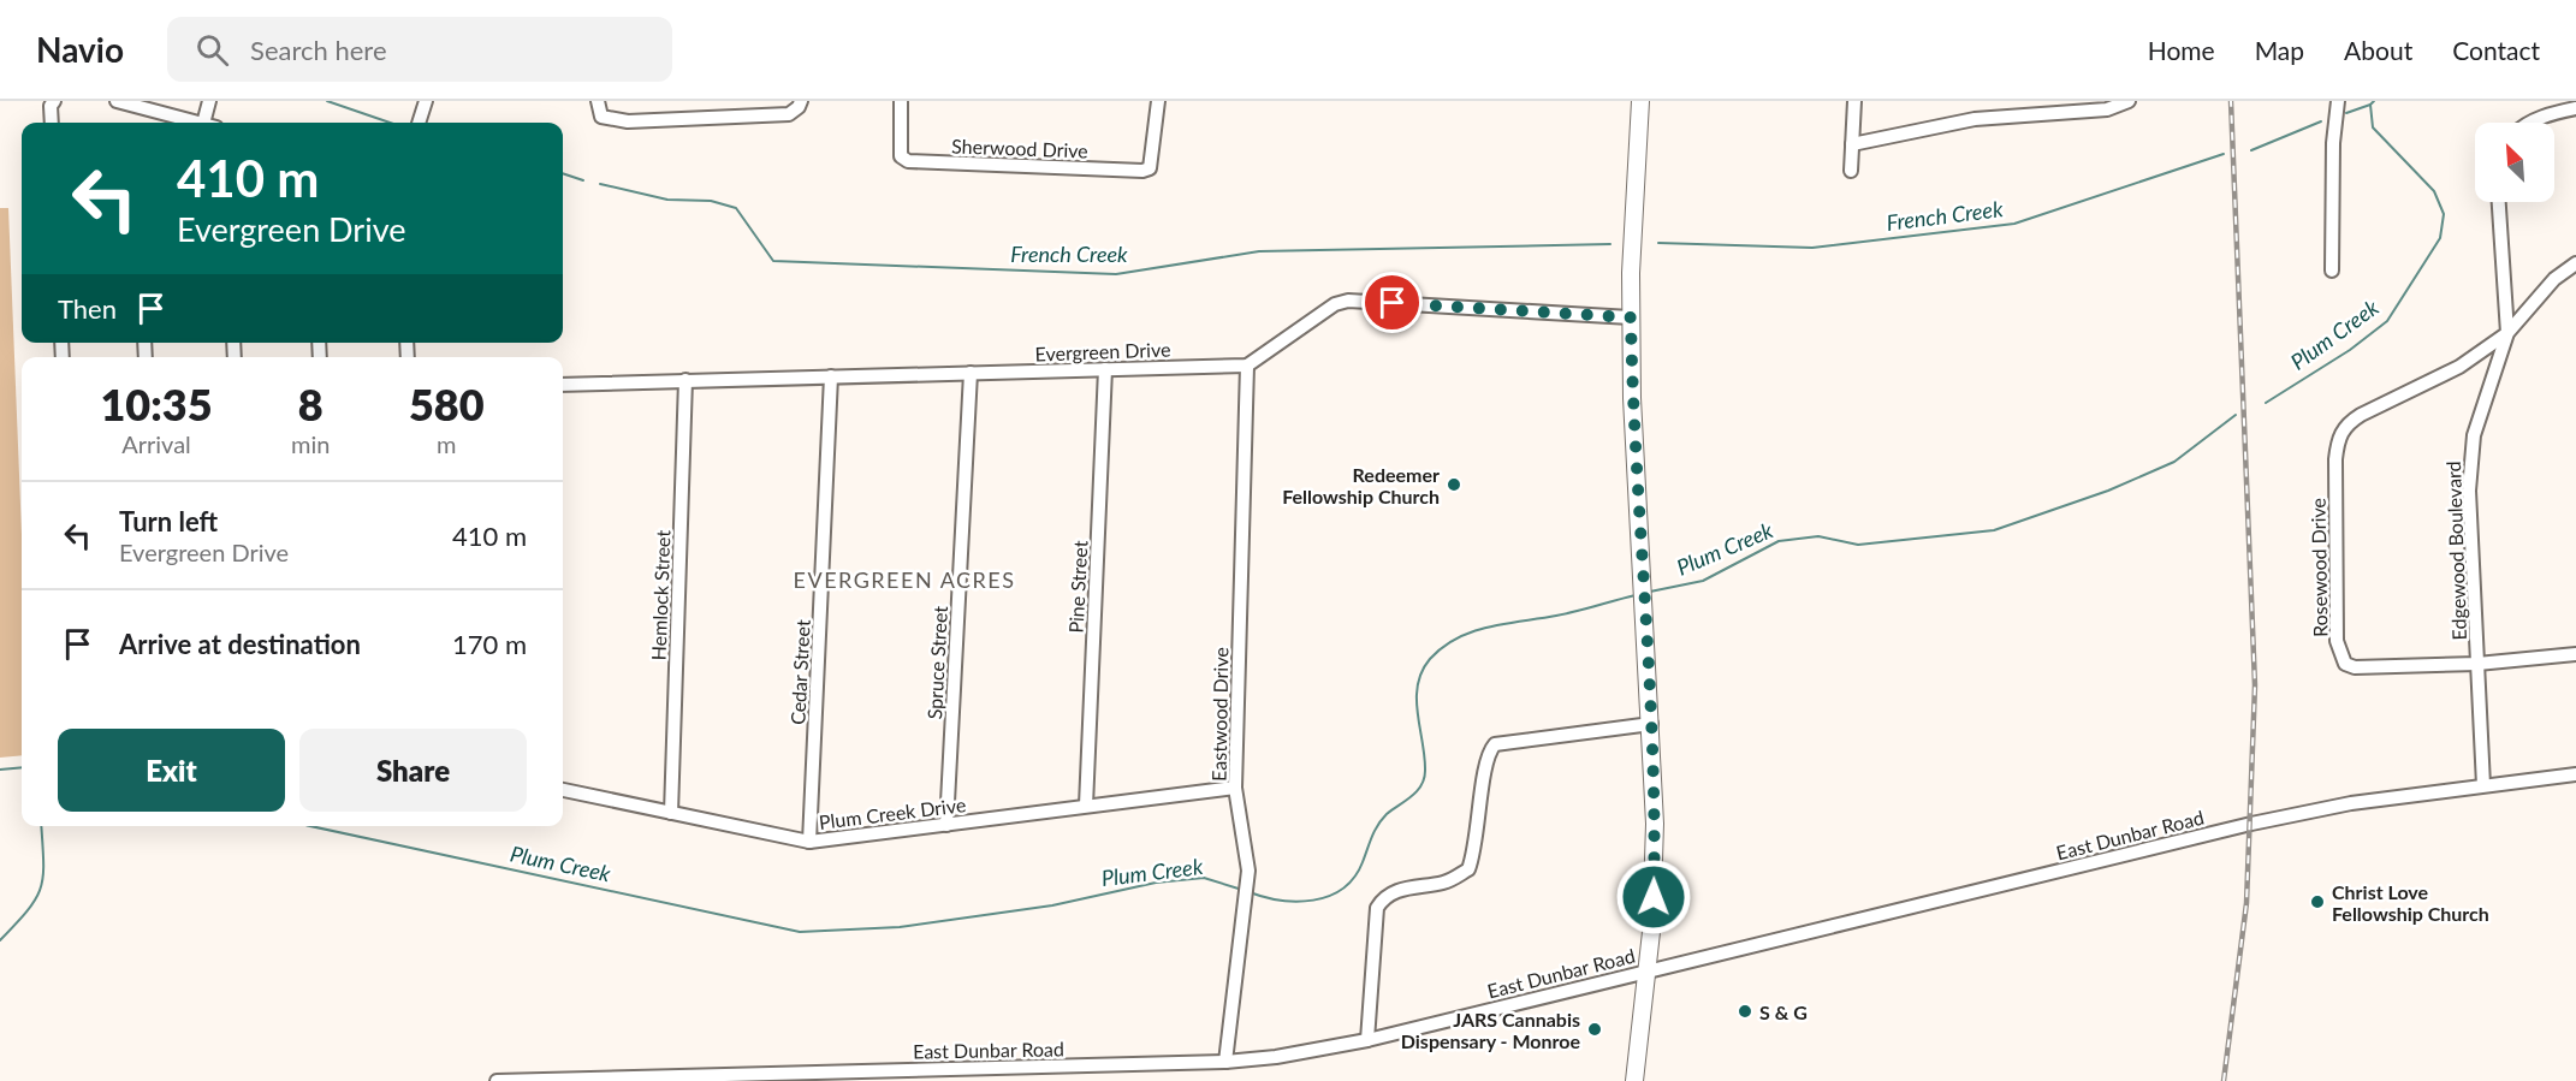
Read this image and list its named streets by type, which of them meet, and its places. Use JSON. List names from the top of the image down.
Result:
{
  "streets": {
    "street": [
      "Sherwood Drive",
      "Evergreen Drive",
      "Edgewood Boulevard",
      "Rosewood Drive",
      "Pine Street",
      "Hemlock Street",
      "Spruce Street",
      "Cedar Street",
      "Eastwood Drive",
      "Plum Creek Drive",
      "East Dunbar Road"
    ]
  },
  "crossings": [
    ["Evergreen Drive", "Pine Street"],
    ["Evergreen Drive", "Hemlock Street"],
    ["Evergreen Drive", "Spruce Street"],
    ["Evergreen Drive", "Cedar Street"],
    ["Evergreen Drive", "Eastwood Drive"],
    ["Edgewood Boulevard", "Rosewood Drive"],
    ["Edgewood Boulevard", "East Dunbar Road"],
    ["Pine Street", "Plum Creek Drive"],
    ["Hemlock Street", "Plum Creek Drive"],
    ["Spruce Street", "Plum Creek Drive"],
    ["Cedar Street", "Plum Creek Drive"],
    ["Eastwood Drive", "Plum Creek Drive"],
    ["Eastwood Drive", "East Dunbar Road"]
  ],
  "districts": ["EVERGREEN ACRES"],
  "water": ["French Creek", "Plum Creek"],
  "places": [
    "Redeemer Fellowship Church",
    "Christ Love Fellowship Church",
    "S & G",
    "JARS Cannabis Dispensary - Monroe"
  ],
  "north": "top left",
  "page": {
    "header": "Navio",
    "search": "Search here",
    "nav": [
      "Home",
      "Map",
      "About",
      "Contact"
    ],
    "turn": ["410 m", "Evergreen Drive"],
    "then": "Then",
    "eta": [
      "10:35",
      "Arrival",
      "8",
      "min",
      "580",
      "m"
    ],
    "list": [
      {
        "name": "Turn left",
        "note": "Evergreen Drive",
        "value": "410 m"
      },
      {
        "name": "Arrive at destination",
        "value": "170 m"
      }
    ],
    "buttons": ["Exit", "Share"]
  }
}
